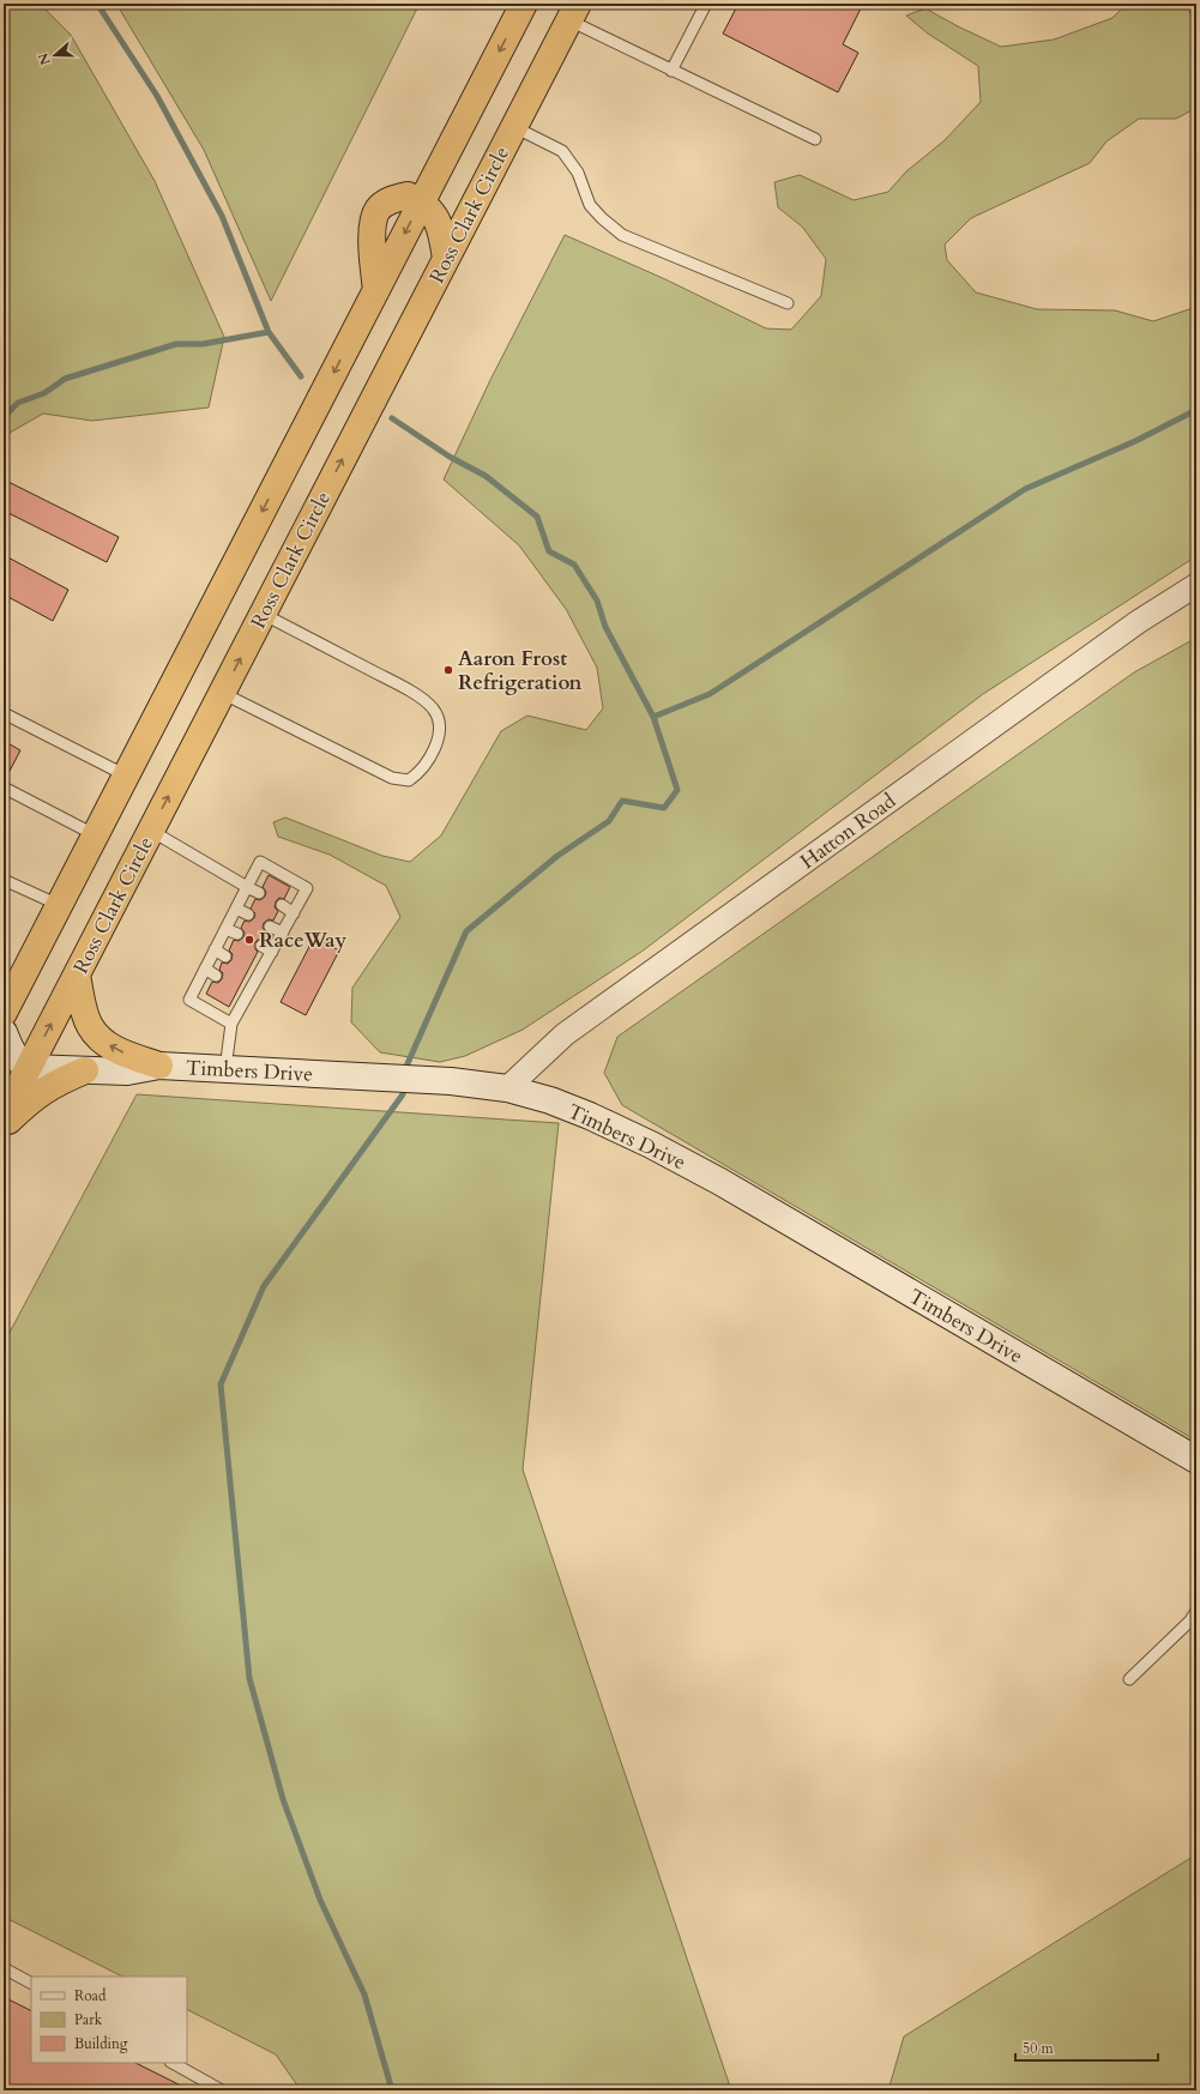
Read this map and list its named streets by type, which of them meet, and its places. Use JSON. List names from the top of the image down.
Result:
{
  "streets": {
    "highway": ["Ross Clark Circle"],
    "street": ["Hatton Road", "Timbers Drive"]
  },
  "crossings": [
    ["Ross Clark Circle", "Timbers Drive"],
    ["Hatton Road", "Timbers Drive"]
  ],
  "places": ["Aaron Frost Refrigeration", "RaceWay"],
  "legend": ["Road", "Park", "Building"],
  "scale_bar": "50 m",
  "north": "left"
}
